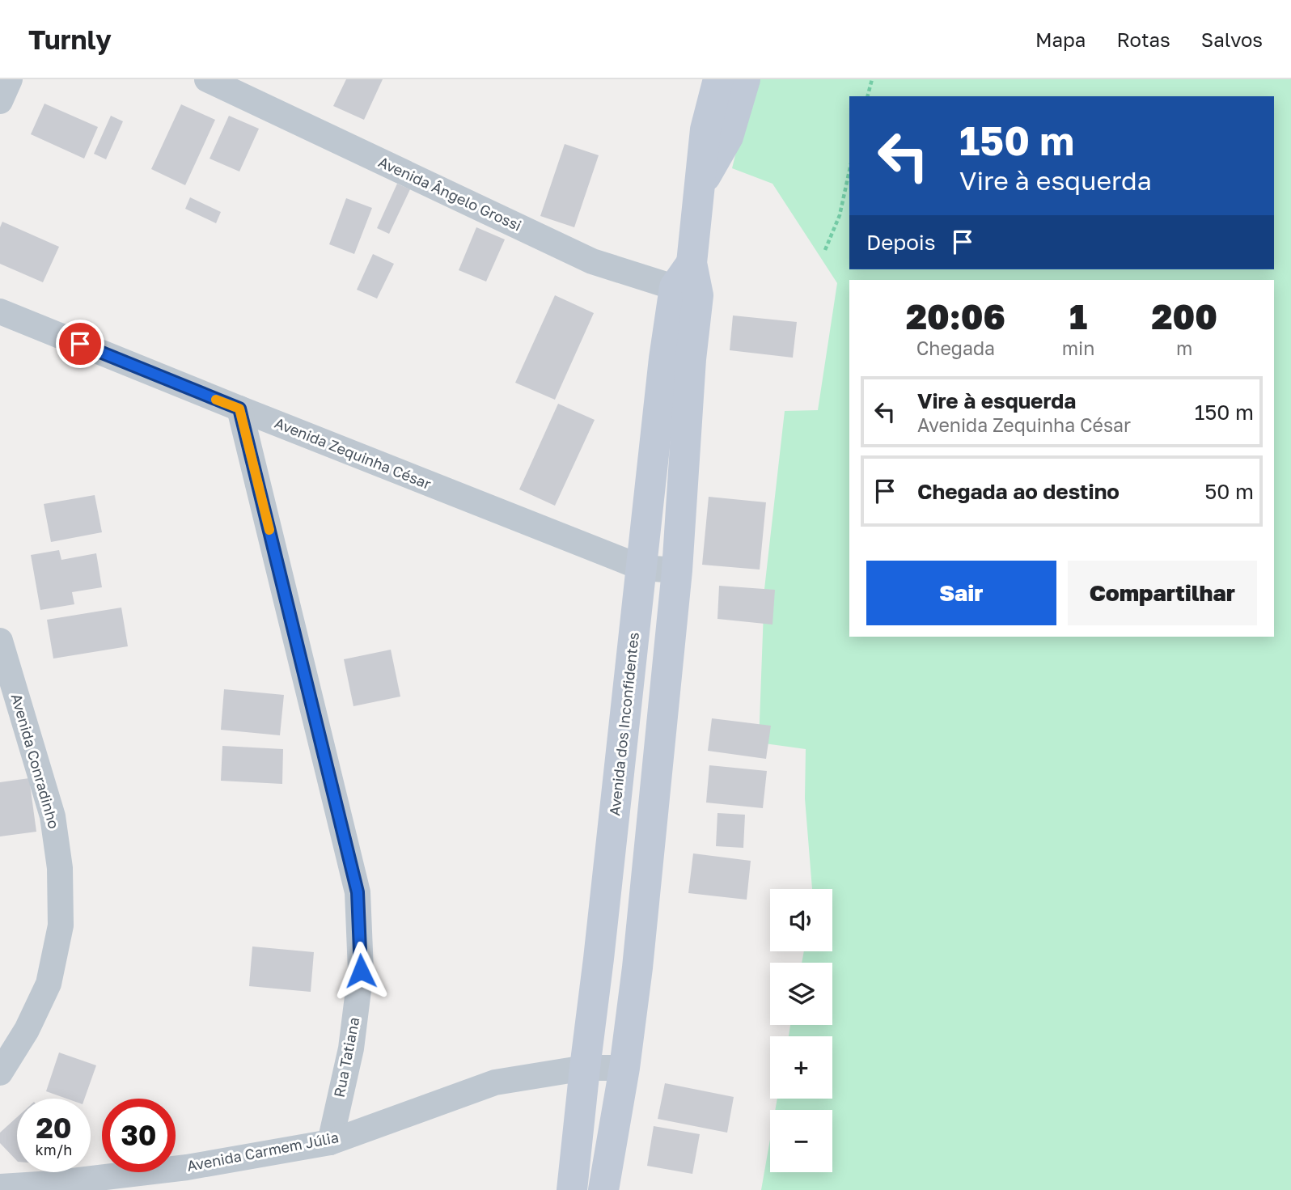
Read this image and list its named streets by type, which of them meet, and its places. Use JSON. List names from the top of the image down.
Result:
{
  "streets": {
    "street": [
      "Avenida Ângelo Grossi",
      "Avenida Zequinha César",
      "Avenida dos Inconfidentes",
      "Avenida Conradinho",
      "Rua Tatiana",
      "Avenida Carmem Júlia"
    ]
  },
  "crossings": [
    ["Avenida Ângelo Grossi", "Avenida dos Inconfidentes"],
    ["Avenida Zequinha César", "Avenida dos Inconfidentes"],
    ["Avenida Zequinha César", "Rua Tatiana"],
    ["Avenida dos Inconfidentes", "Avenida Carmem Júlia"],
    ["Rua Tatiana", "Avenida Carmem Júlia"]
  ],
  "page": {
    "header": "Turnly",
    "nav": ["Mapa", "Rotas", "Salvos"],
    "turn": ["150 m", "Vire à esquerda"],
    "then": "Depois",
    "eta": [
      "20:06",
      "Chegada",
      "1",
      "min",
      "200",
      "m"
    ],
    "list": [
      {
        "name": "Vire à esquerda",
        "note": "Avenida Zequinha César",
        "value": "150 m"
      },
      {
        "name": "Chegada ao destino",
        "value": "50 m"
      }
    ],
    "buttons": ["Sair", "Compartilhar"],
    "map_buttons": ["+", "−"],
    "speed": "20 km/h",
    "limit": "30"
  }
}
